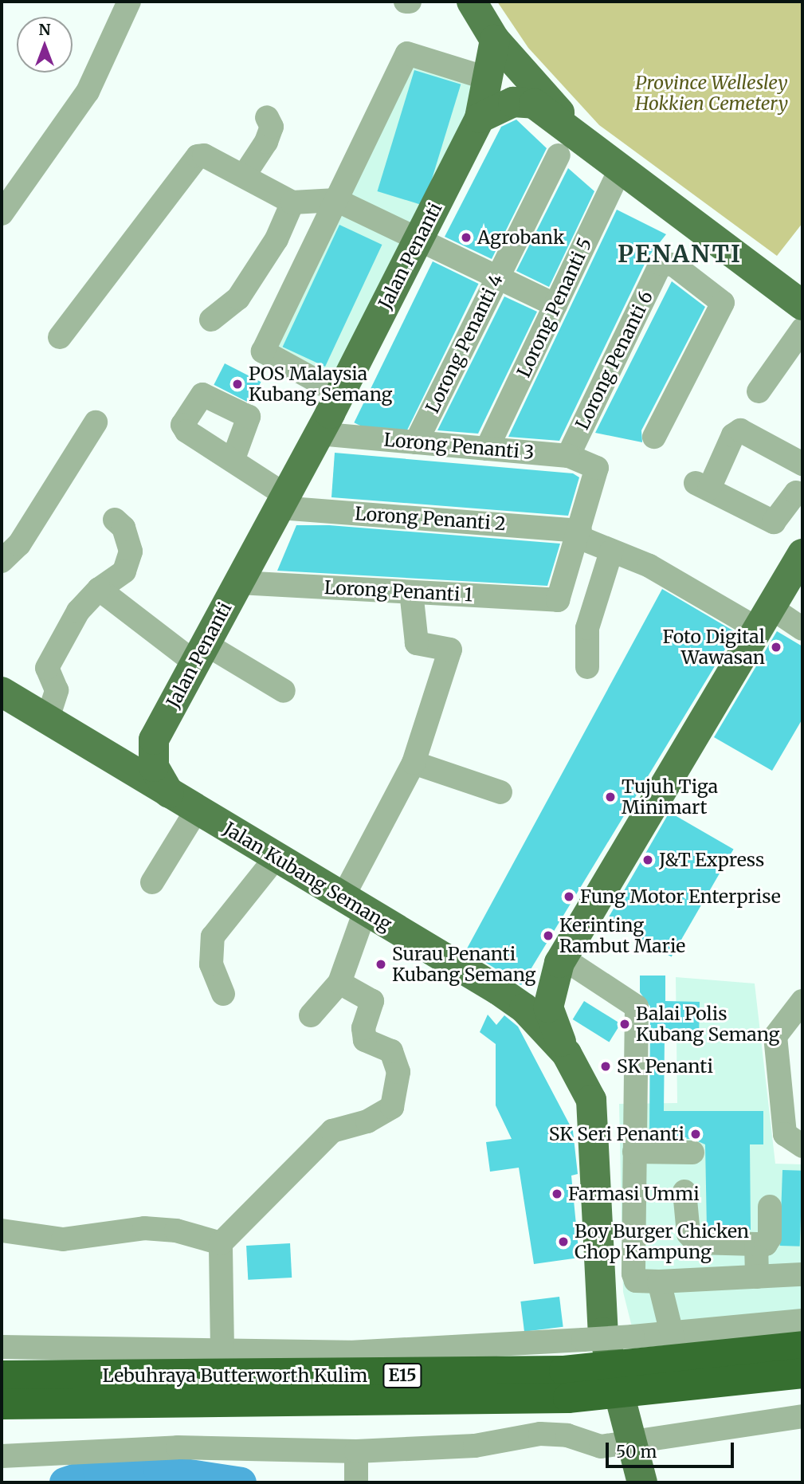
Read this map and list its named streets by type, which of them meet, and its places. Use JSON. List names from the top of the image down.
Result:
{
  "streets": {
    "highway": ["Lebuhraya Butterworth Kulim", "E15"],
    "main road": ["Jalan Penanti", "Jalan Kubang Semang"],
    "street": [
      "Lorong Penanti 5",
      "Lorong Penanti 4",
      "Lorong Penanti 6",
      "Lorong Penanti 3",
      "Lorong Penanti 2",
      "Lorong Penanti 1"
    ]
  },
  "crossings": [
    ["Jalan Penanti", "Lorong Penanti 3"],
    ["Jalan Penanti", "Lorong Penanti 2"],
    ["Jalan Penanti", "Lorong Penanti 1"],
    ["Lorong Penanti 5", "Lorong Penanti 3"],
    ["Lorong Penanti 4", "Lorong Penanti 3"],
    ["Lorong Penanti 6", "Lorong Penanti 3"],
    ["Lorong Penanti 3", "Lorong Penanti 2"],
    ["Lorong Penanti 3", "Lorong Penanti 1"],
    ["Lorong Penanti 2", "Lorong Penanti 1"]
  ],
  "districts": ["PENANTI"],
  "parks": ["Province Wellesley Hokkien Cemetery"],
  "places": [
    "Agrobank",
    "POS Malaysia Kubang Semang",
    "Foto Digital Wawasan",
    "Tujuh Tiga Minimart",
    "J&T Express",
    "Fung Motor Enterprise",
    "Kerinting Rambut Marie",
    "Surau Penanti Kubang Semang",
    "Balai Polis Kubang Semang",
    "SK Penanti",
    "SK Seri Penanti",
    "Farmasi Ummi",
    "Boy Burger Chicken Chop Kampung"
  ],
  "scale_bar": "50 m",
  "north": "top"
}
